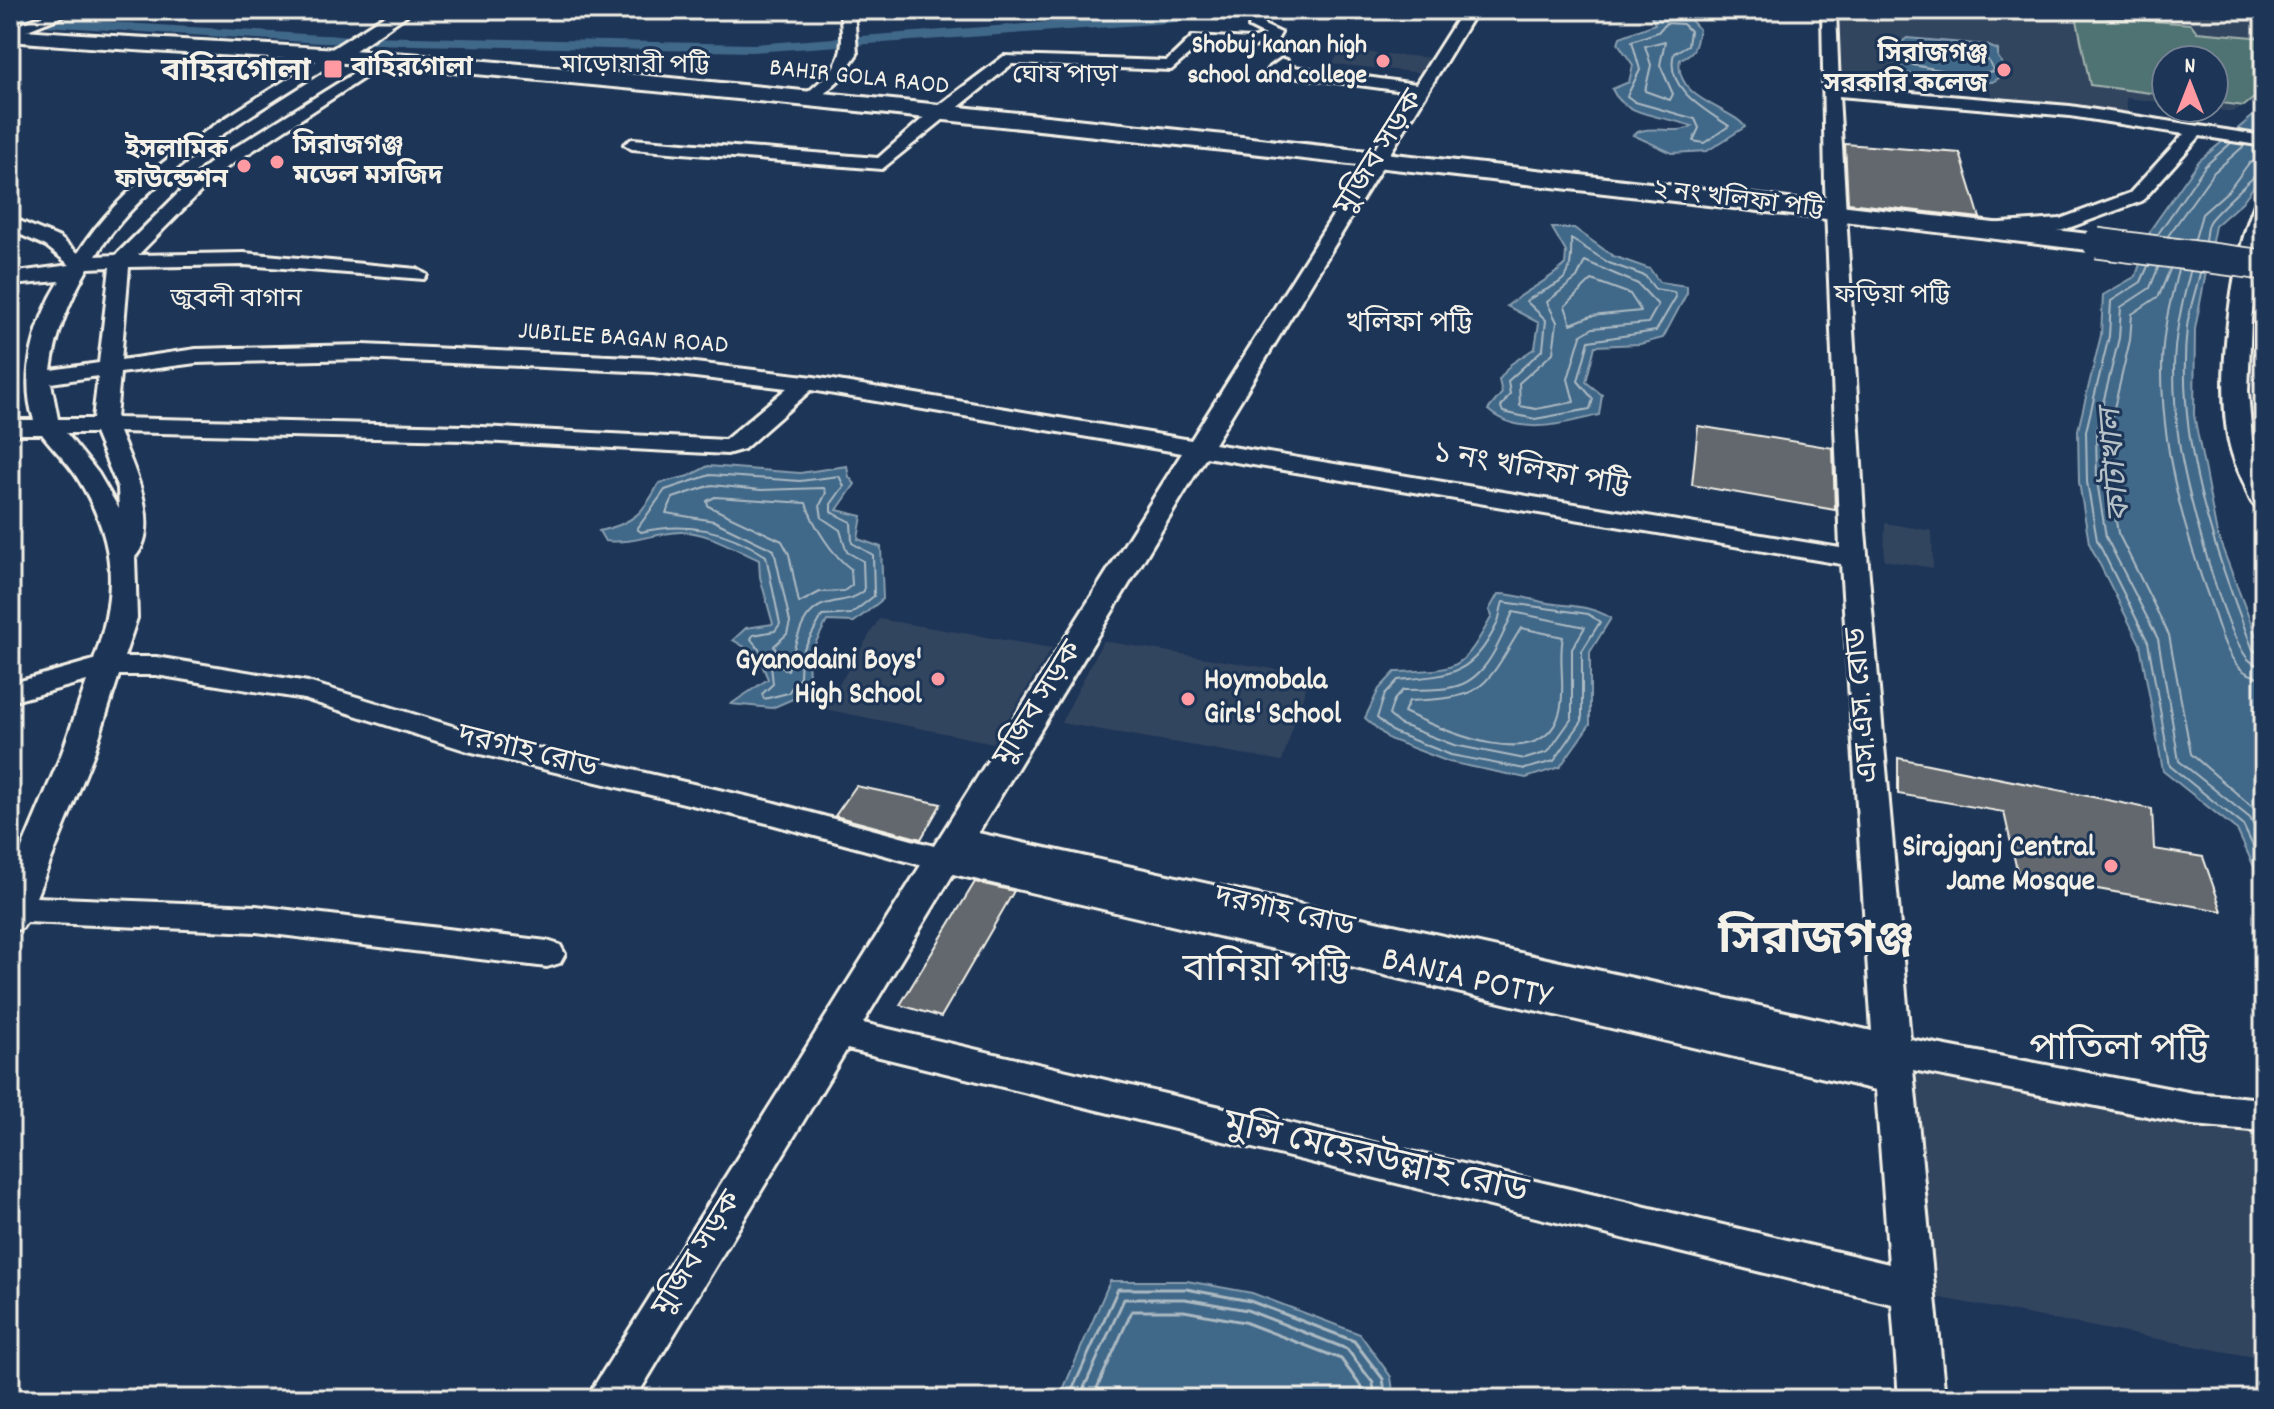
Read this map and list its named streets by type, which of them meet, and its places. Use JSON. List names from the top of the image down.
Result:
{
  "streets": {
    "main road": ["BAHIR GOLA RAOD", "২ নং খলিফা পট্টি"],
    "street": [
      "মুজিব সড়ক",
      "JUBILEE BAGAN ROAD",
      "১ নং খলিফা পট্টি",
      "এস.এস. রোড",
      "দরগাহ রোড",
      "BANIA POTTY",
      "মুন্সি মেহেরউল্লাহ রোড"
    ]
  },
  "crossings": [
    ["BAHIR GOLA RAOD", "মুজিব সড়ক"],
    ["BAHIR GOLA RAOD", "২ নং খলিফা পট্টি"],
    ["মুজিব সড়ক", "২ নং খলিফা পট্টি"],
    ["মুজিব সড়ক", "JUBILEE BAGAN ROAD"],
    ["মুজিব সড়ক", "১ নং খলিফা পট্টি"],
    ["মুজিব সড়ক", "দরগাহ রোড"],
    ["মুজিব সড়ক", "BANIA POTTY"],
    ["মুজিব সড়ক", "মুন্সি মেহেরউল্লাহ রোড"],
    ["২ নং খলিফা পট্টি", "এস.এস. রোড"],
    ["JUBILEE BAGAN ROAD", "১ নং খলিফা পট্টি"],
    ["১ নং খলিফা পট্টি", "এস.এস. রোড"],
    ["এস.এস. রোড", "BANIA POTTY"],
    ["এস.এস. রোড", "মুন্সি মেহেরউল্লাহ রোড"],
    ["দরগাহ রোড", "BANIA POTTY"]
  ],
  "districts": [
    "মাড়োয়ারী পট্টি",
    "বাহিরগোলা",
    "ঘোষ পাড়া",
    "ফড়িয়া পট্টি",
    "জুবলী বাগান",
    "খলিফা পট্টি",
    "সিরাজগঞ্জ",
    "বানিয়া পট্টি",
    "পাতিলা পট্টি"
  ],
  "water": ["কাটাখাল"],
  "places": {
    "other": [
      "Shobuj kanan high school and college",
      "সিরাজগঞ্জ সরকারি কলেজ",
      "সিরাজগঞ্জ মডেল মসজিদ",
      "ইসলামিক ফাউন্ডেশন",
      "Gyanodaini Boys' High School",
      "Hoymobala Girls' School",
      "Sirajganj Central Jame Mosque"
    ],
    "transit": ["বাহিরগোলা"]
  },
  "north": "top"
}
